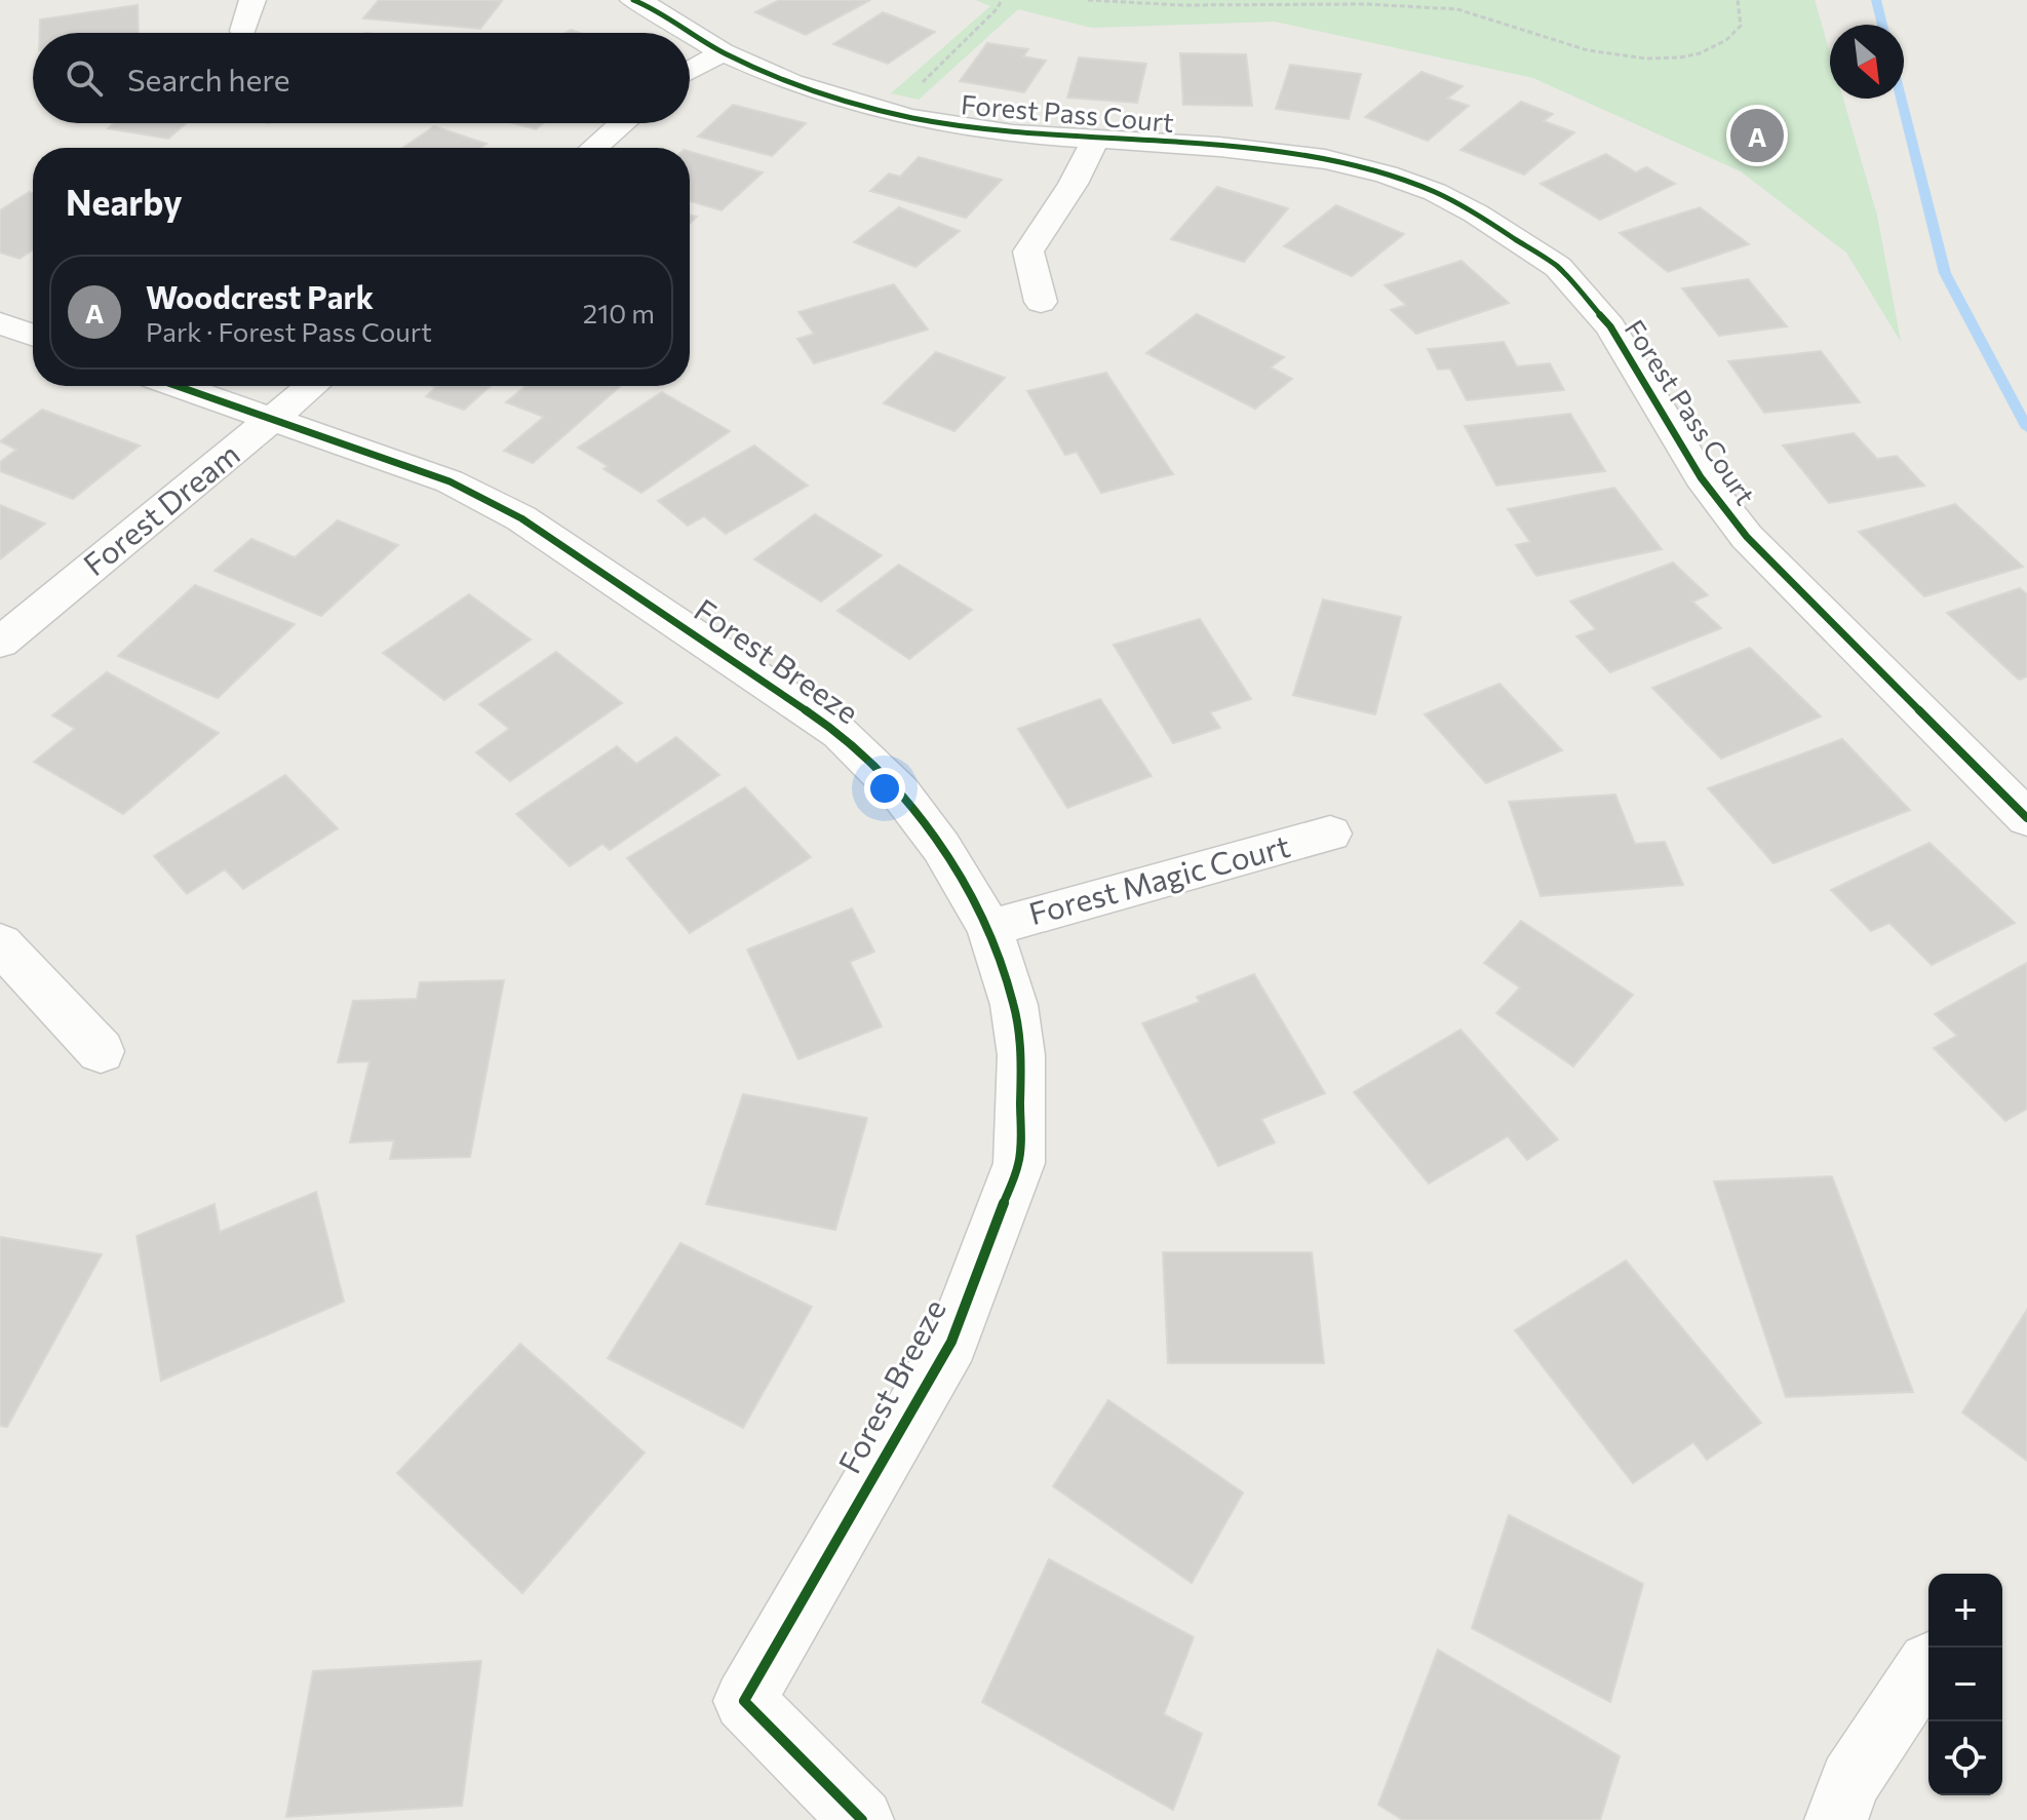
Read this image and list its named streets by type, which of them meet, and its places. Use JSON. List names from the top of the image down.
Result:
{
  "streets": {
    "street": [
      "Forest Pass Court",
      "Forest Dream",
      "Forest Breeze",
      "Forest Magic Court"
    ]
  },
  "crossings": [
    ["Forest Dream", "Forest Breeze"],
    ["Forest Breeze", "Forest Magic Court"]
  ],
  "north": "bottom right",
  "page": {
    "search": "Search here",
    "pins": "A",
    "heading": "Nearby",
    "list": [
      {
        "mark": "A",
        "name": "Woodcrest Park",
        "note": "Park · Forest Pass Court",
        "value": "210 m"
      }
    ],
    "map_buttons": ["+", "−"]
  }
}
